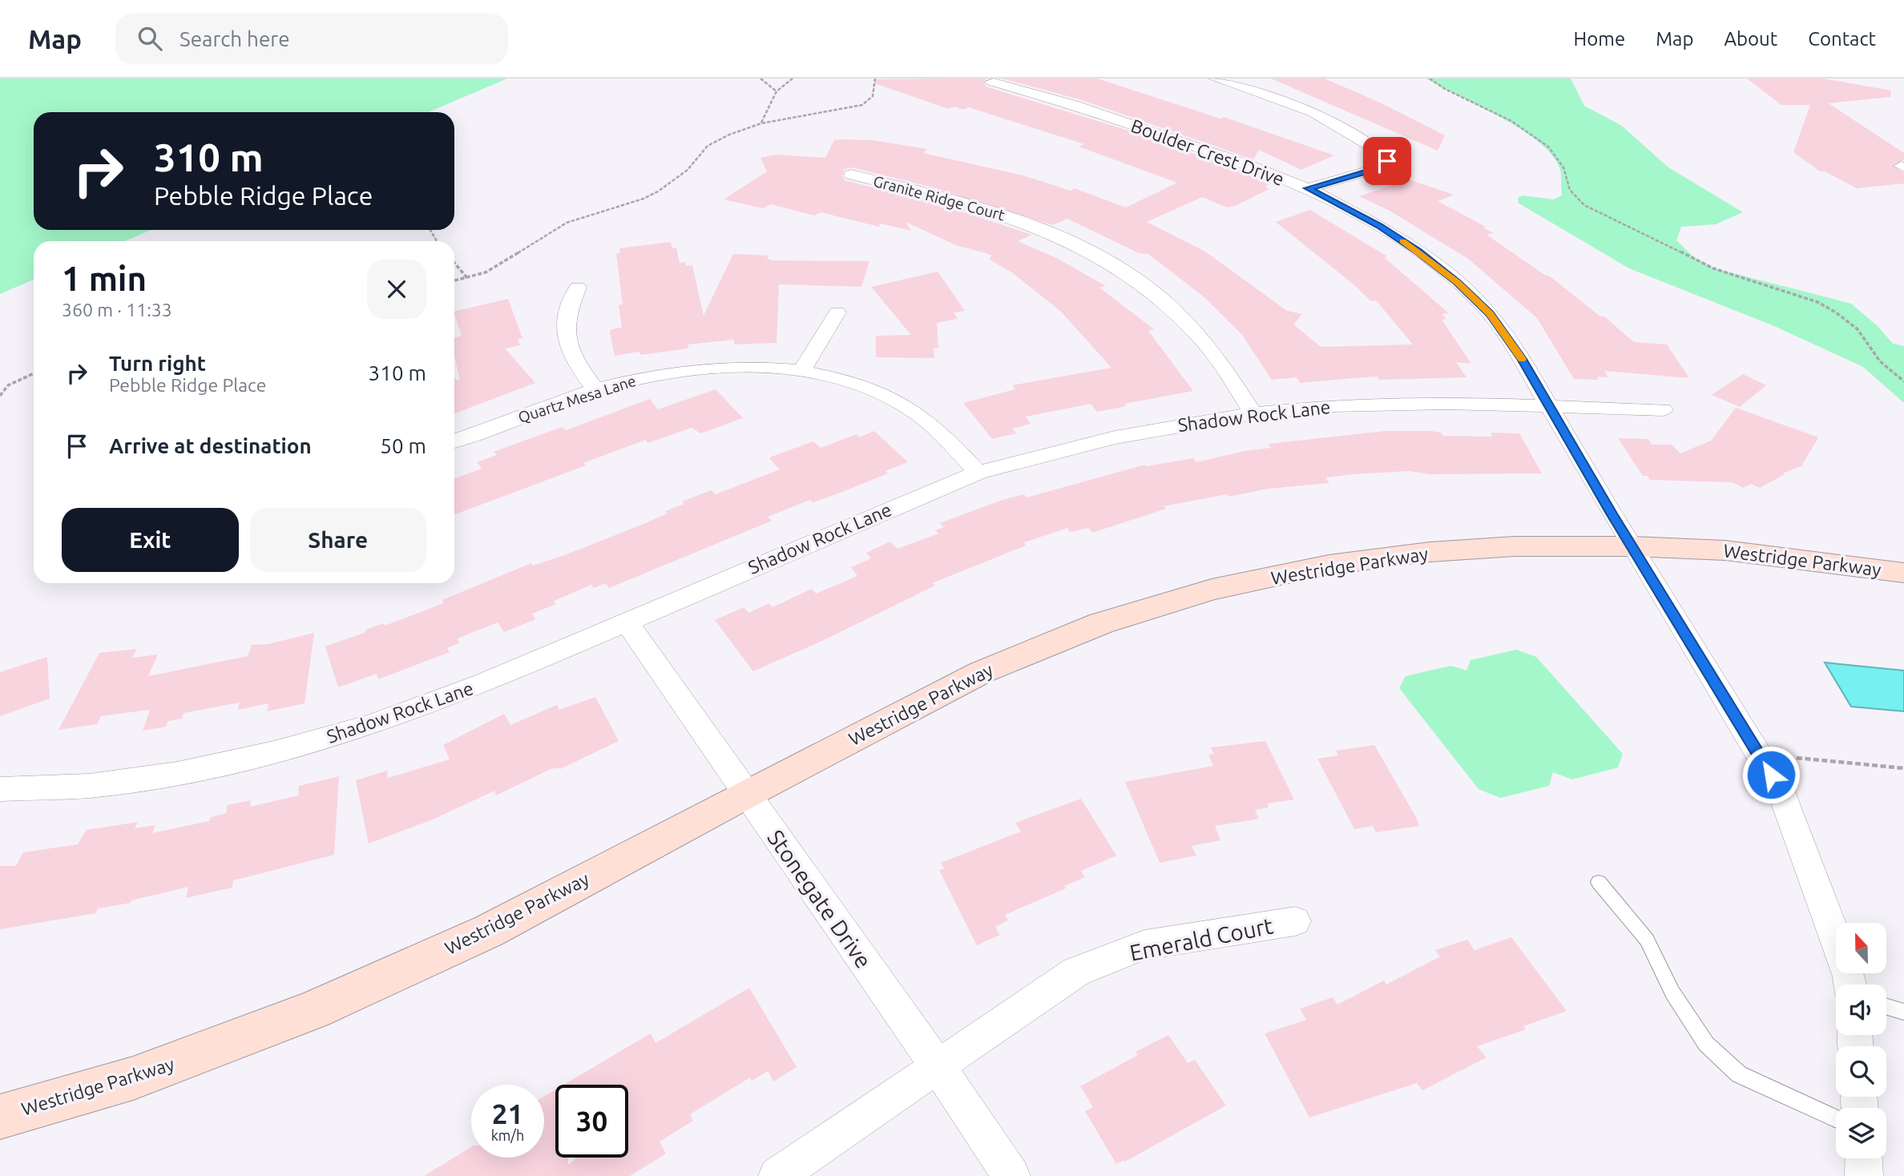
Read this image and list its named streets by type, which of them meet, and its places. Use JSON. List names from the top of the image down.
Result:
{
  "streets": {
    "street": [
      "Boulder Crest Drive",
      "Granite Ridge Court",
      "Quartz Mesa Lane",
      "Shadow Rock Lane",
      "Westridge Parkway",
      "Stonegate Drive",
      "Emerald Court"
    ]
  },
  "crossings": [
    ["Boulder Crest Drive", "Shadow Rock Lane"],
    ["Boulder Crest Drive", "Westridge Parkway"],
    ["Granite Ridge Court", "Shadow Rock Lane"],
    ["Quartz Mesa Lane", "Shadow Rock Lane"],
    ["Shadow Rock Lane", "Stonegate Drive"],
    ["Westridge Parkway", "Stonegate Drive"],
    ["Stonegate Drive", "Emerald Court"]
  ],
  "north": "top",
  "page": {
    "header": "Map",
    "search": "Search here",
    "nav": [
      "Home",
      "Map",
      "About",
      "Contact"
    ],
    "turn": ["310 m", "Pebble Ridge Place"],
    "heading": ["1 min", "360 m · 11:33"],
    "list": [
      {
        "name": "Turn right",
        "note": "Pebble Ridge Place",
        "value": "310 m"
      },
      {
        "name": "Arrive at destination",
        "value": "50 m"
      }
    ],
    "buttons": ["Exit", "Share"],
    "speed": "21 km/h",
    "limit": "30"
  }
}
